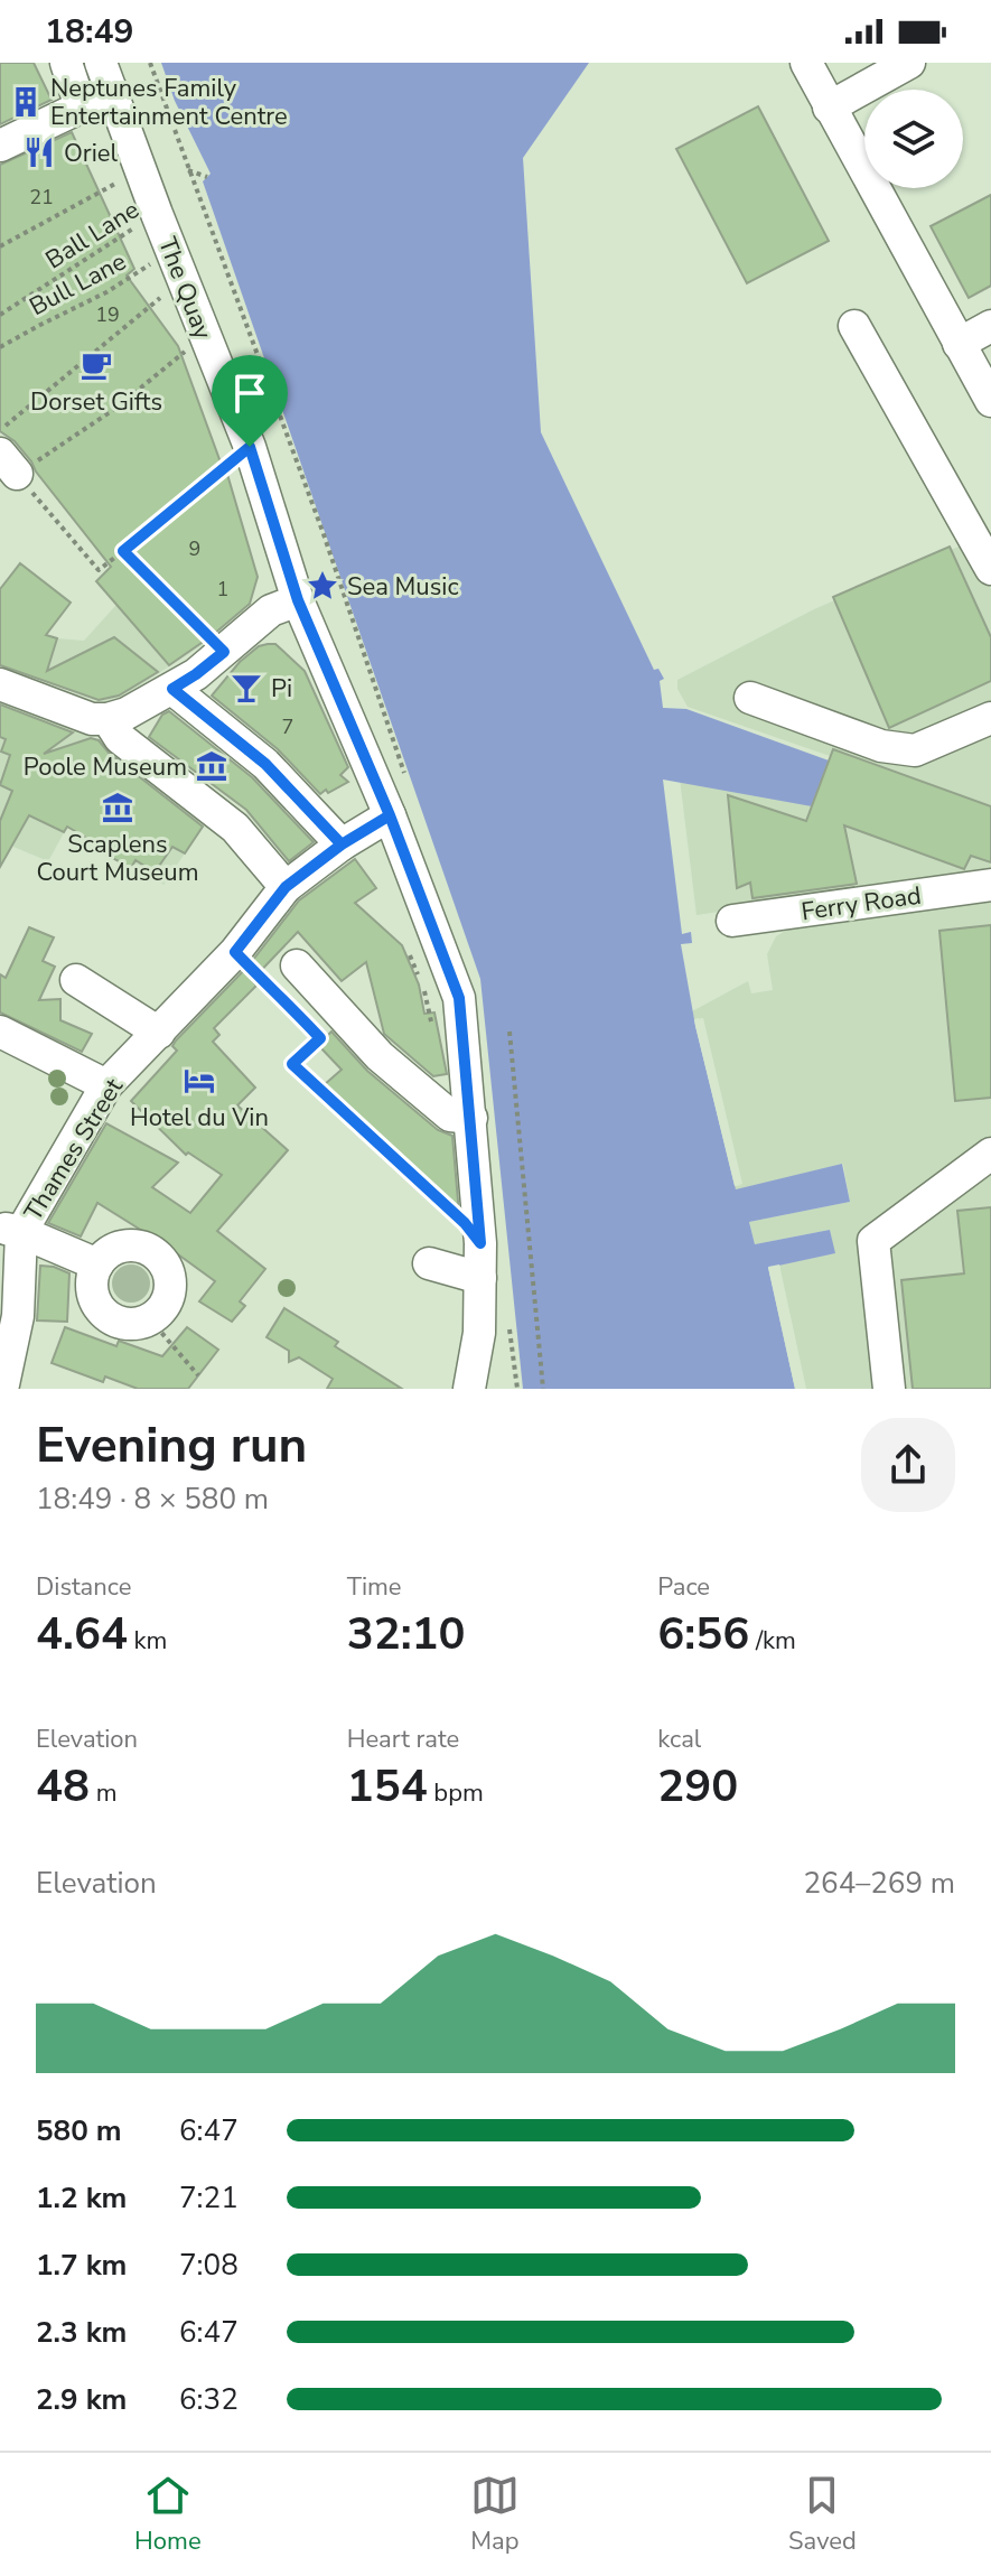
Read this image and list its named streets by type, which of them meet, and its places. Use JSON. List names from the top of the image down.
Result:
{
  "streets": {
    "street": ["The Quay", "Ferry Road", "Thames Street"],
    "path": ["Ball Lane", "Bull Lane"]
  },
  "crossings": [
    ["Ball Lane", "The Quay"],
    ["Bull Lane", "The Quay"],
    ["The Quay", "Thames Street"]
  ],
  "places": {
    "building": ["Neptunes Family Entertainment Centre"],
    "restaurant": ["Oriel"],
    "cafe": ["Dorset Gifts"],
    "place": ["Sea Music"],
    "bar": ["Pi"],
    "museum": ["Poole Museum", "Scaplens Court Museum"],
    "hotel": ["Hotel du Vin"]
  },
  "house_numbers": [
    "21",
    "19",
    "9",
    "1",
    "7"
  ],
  "page": {
    "status": "18:49",
    "heading": ["Evening run", "18:49 · 8 × 580 m"],
    "stats": [
      ["Distance", "4.64 km"],
      ["Time", "32:10"],
      ["Pace", "6:56 /km"],
      ["Elevation", "48 m"],
      ["Heart rate", "154 bpm"],
      ["kcal", "290"]
    ],
    "chart": ["Elevation", "264–269 m"],
    "list": [
      {
        "name": "580 m",
        "note": "6:47"
      },
      {
        "name": "1.2 km",
        "note": "7:21"
      },
      {
        "name": "1.7 km",
        "note": "7:08"
      },
      {
        "name": "2.3 km",
        "note": "6:47"
      },
      {
        "name": "2.9 km",
        "note": "6:32"
      }
    ],
    "tabs": ["Home", "Map", "Saved"]
  }
}
